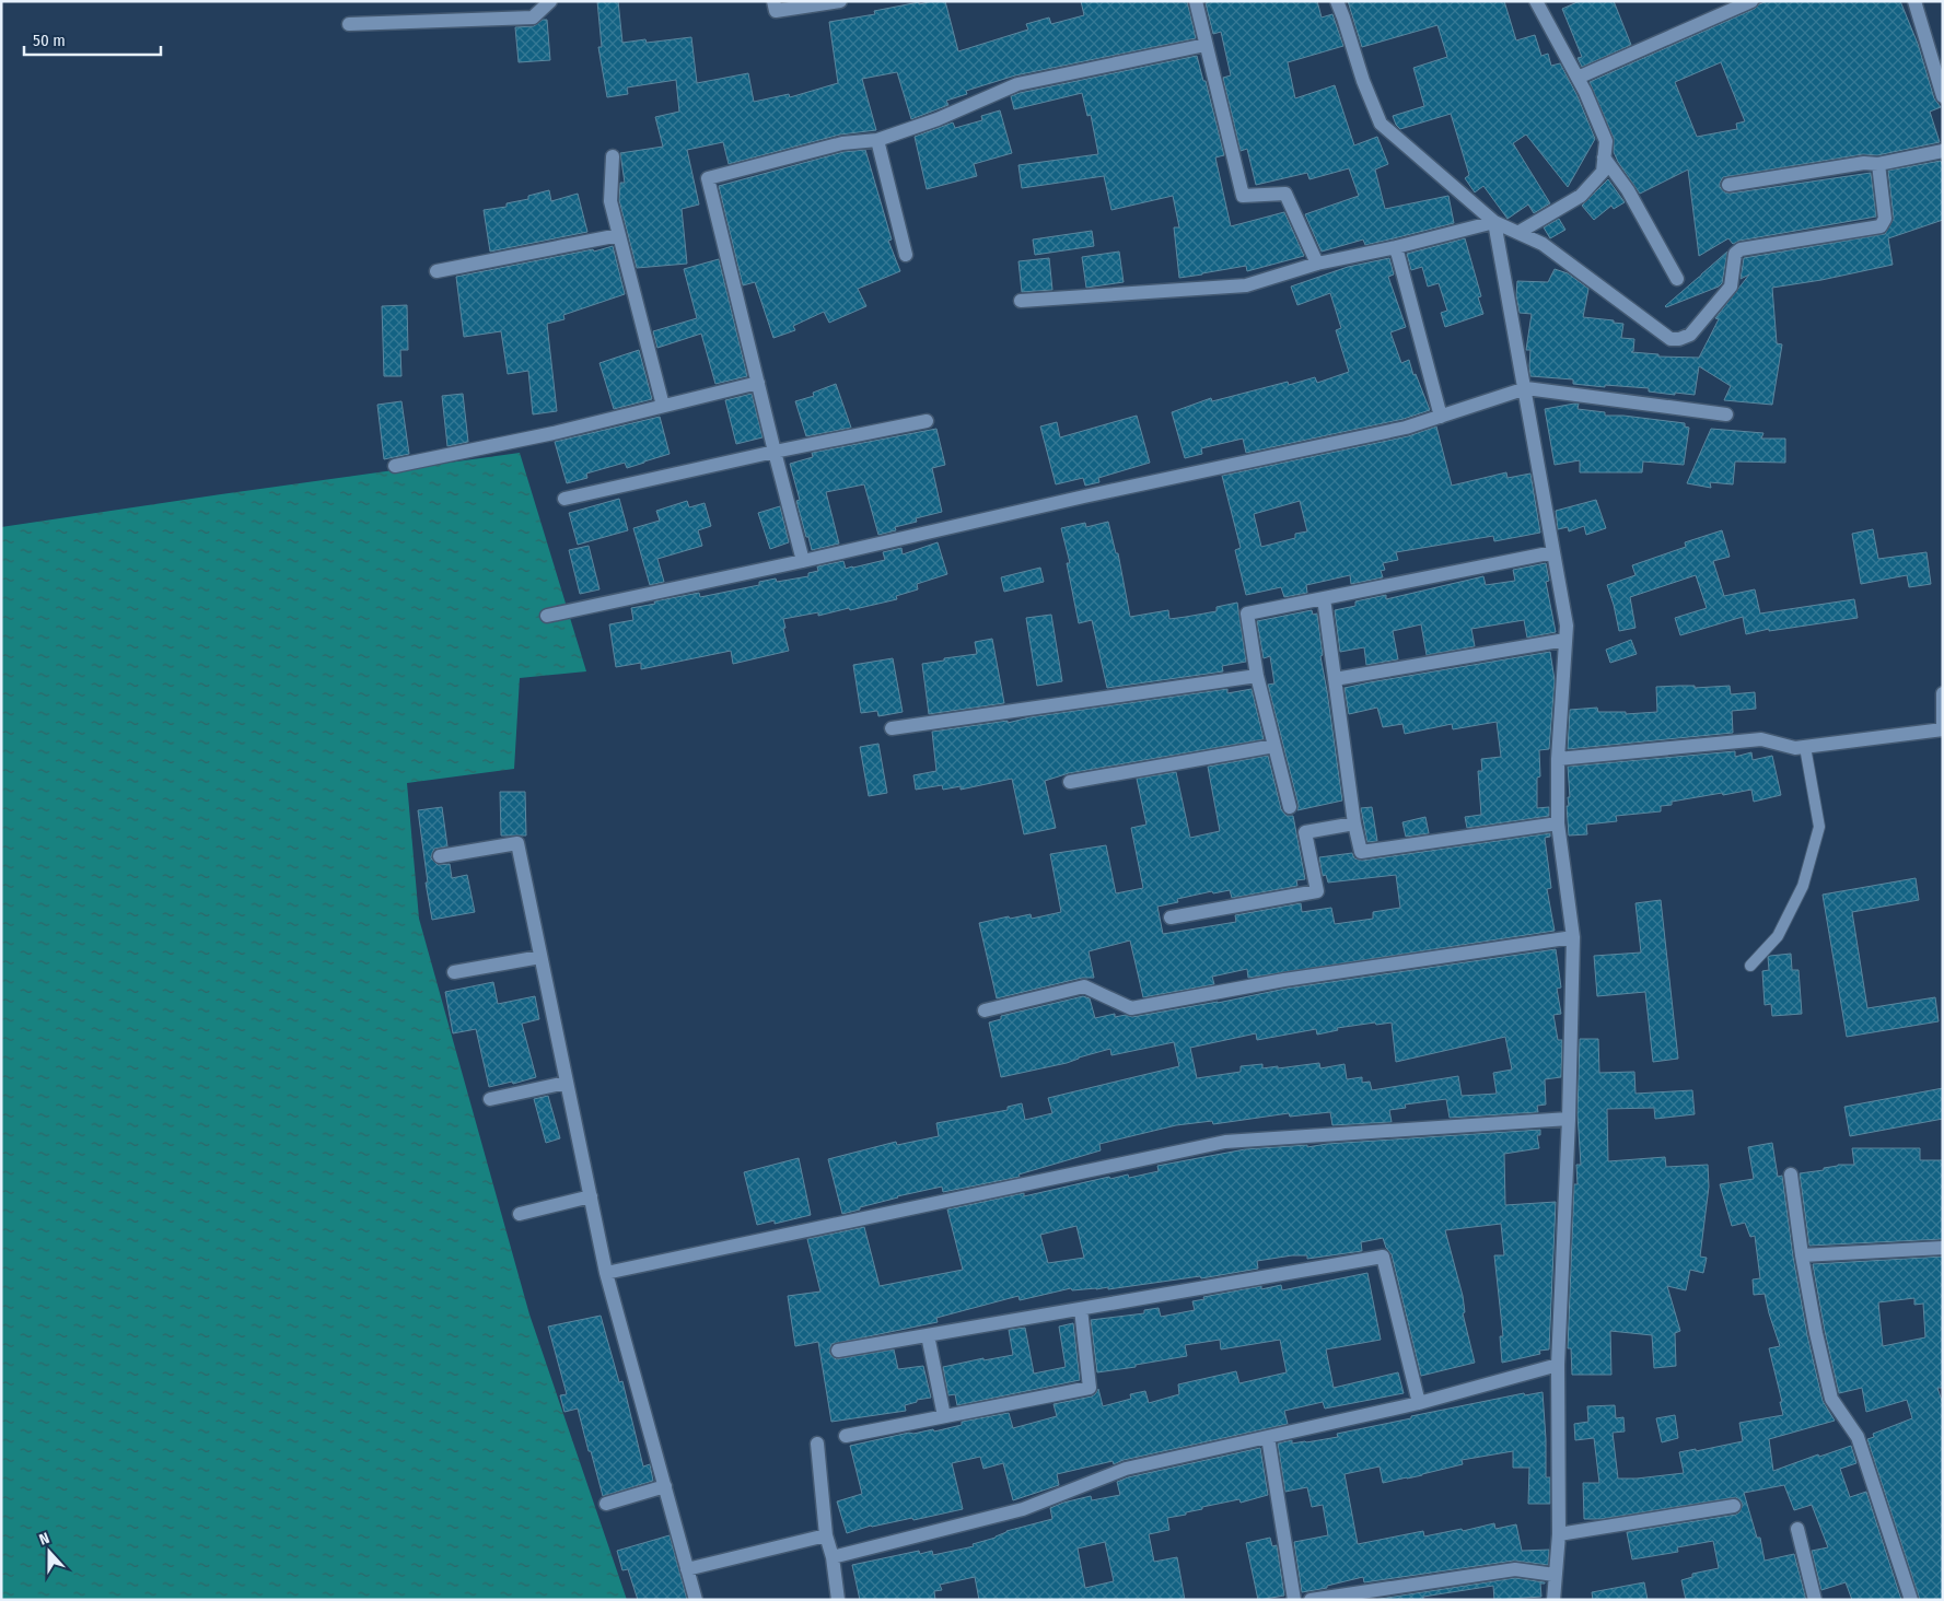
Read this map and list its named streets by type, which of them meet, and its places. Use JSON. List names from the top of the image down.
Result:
{
  "scale_bar": "50 m",
  "north": "top"
}
